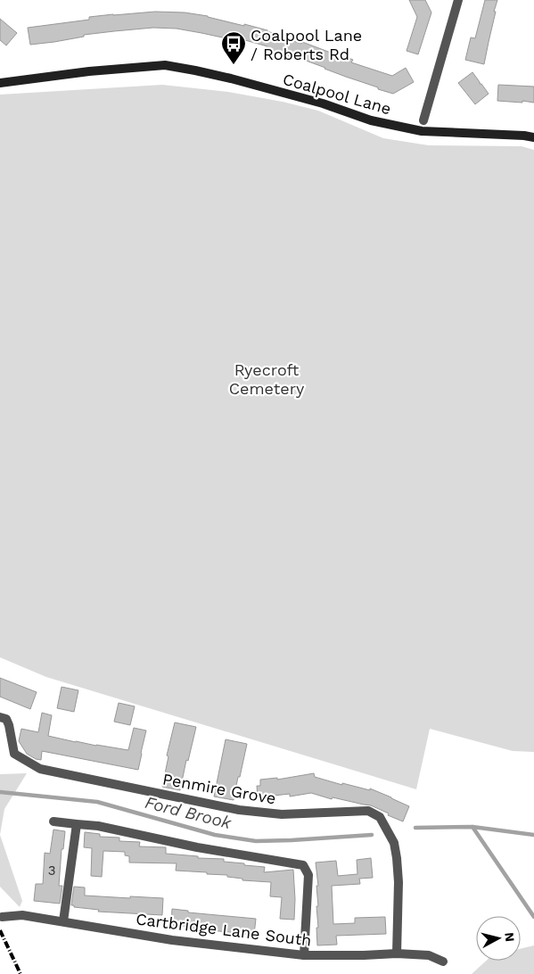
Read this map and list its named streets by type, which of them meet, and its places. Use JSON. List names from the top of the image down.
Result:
{
  "streets": {
    "street": ["Coalpool Lane", "Penmire Grove", "Cartbridge Lane South"]
  },
  "crossings": [
    ["Penmire Grove", "Cartbridge Lane South"]
  ],
  "water": ["Ford Brook"],
  "parks": ["Ryecroft Cemetery"],
  "places": {
    "bus stop": ["Coalpool Lane / Roberts Rd"]
  },
  "house_numbers": ["3"],
  "north": "right"
}
